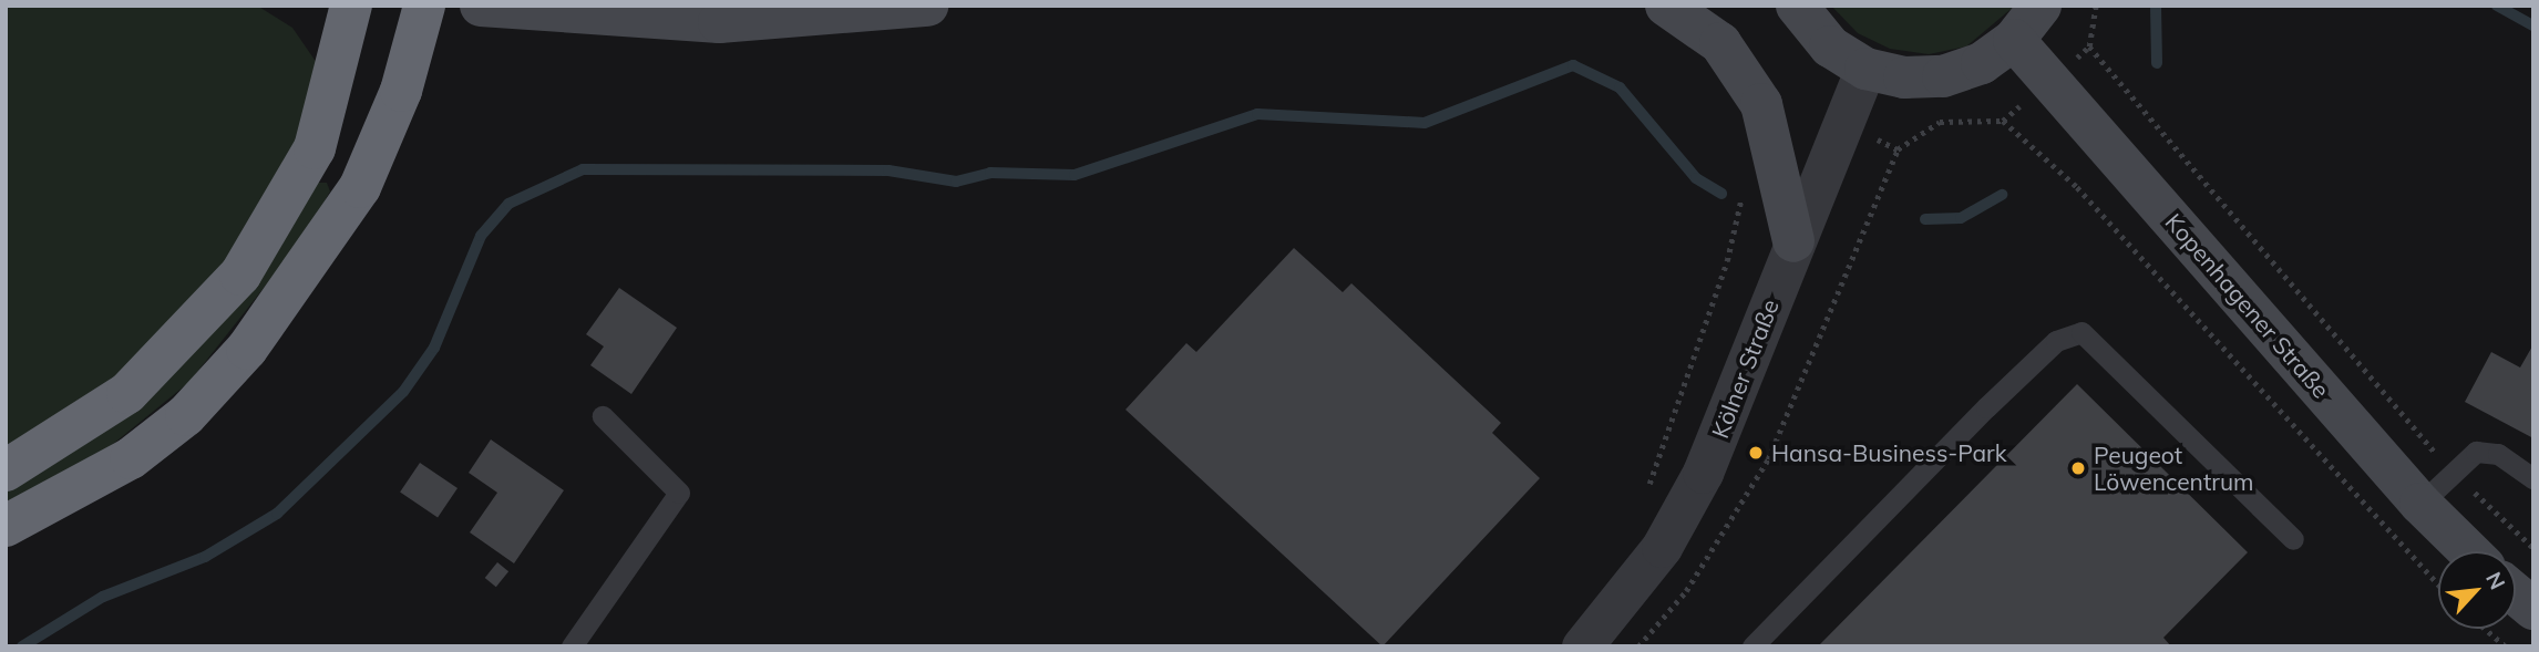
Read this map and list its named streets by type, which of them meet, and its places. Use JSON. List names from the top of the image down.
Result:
{
  "streets": {
    "main road": ["Kopenhagener Straße"],
    "street": ["Kölner Straße"]
  },
  "places": ["Hansa-Business-Park", "Peugeot Löwencentrum"],
  "north": "top right"
}
